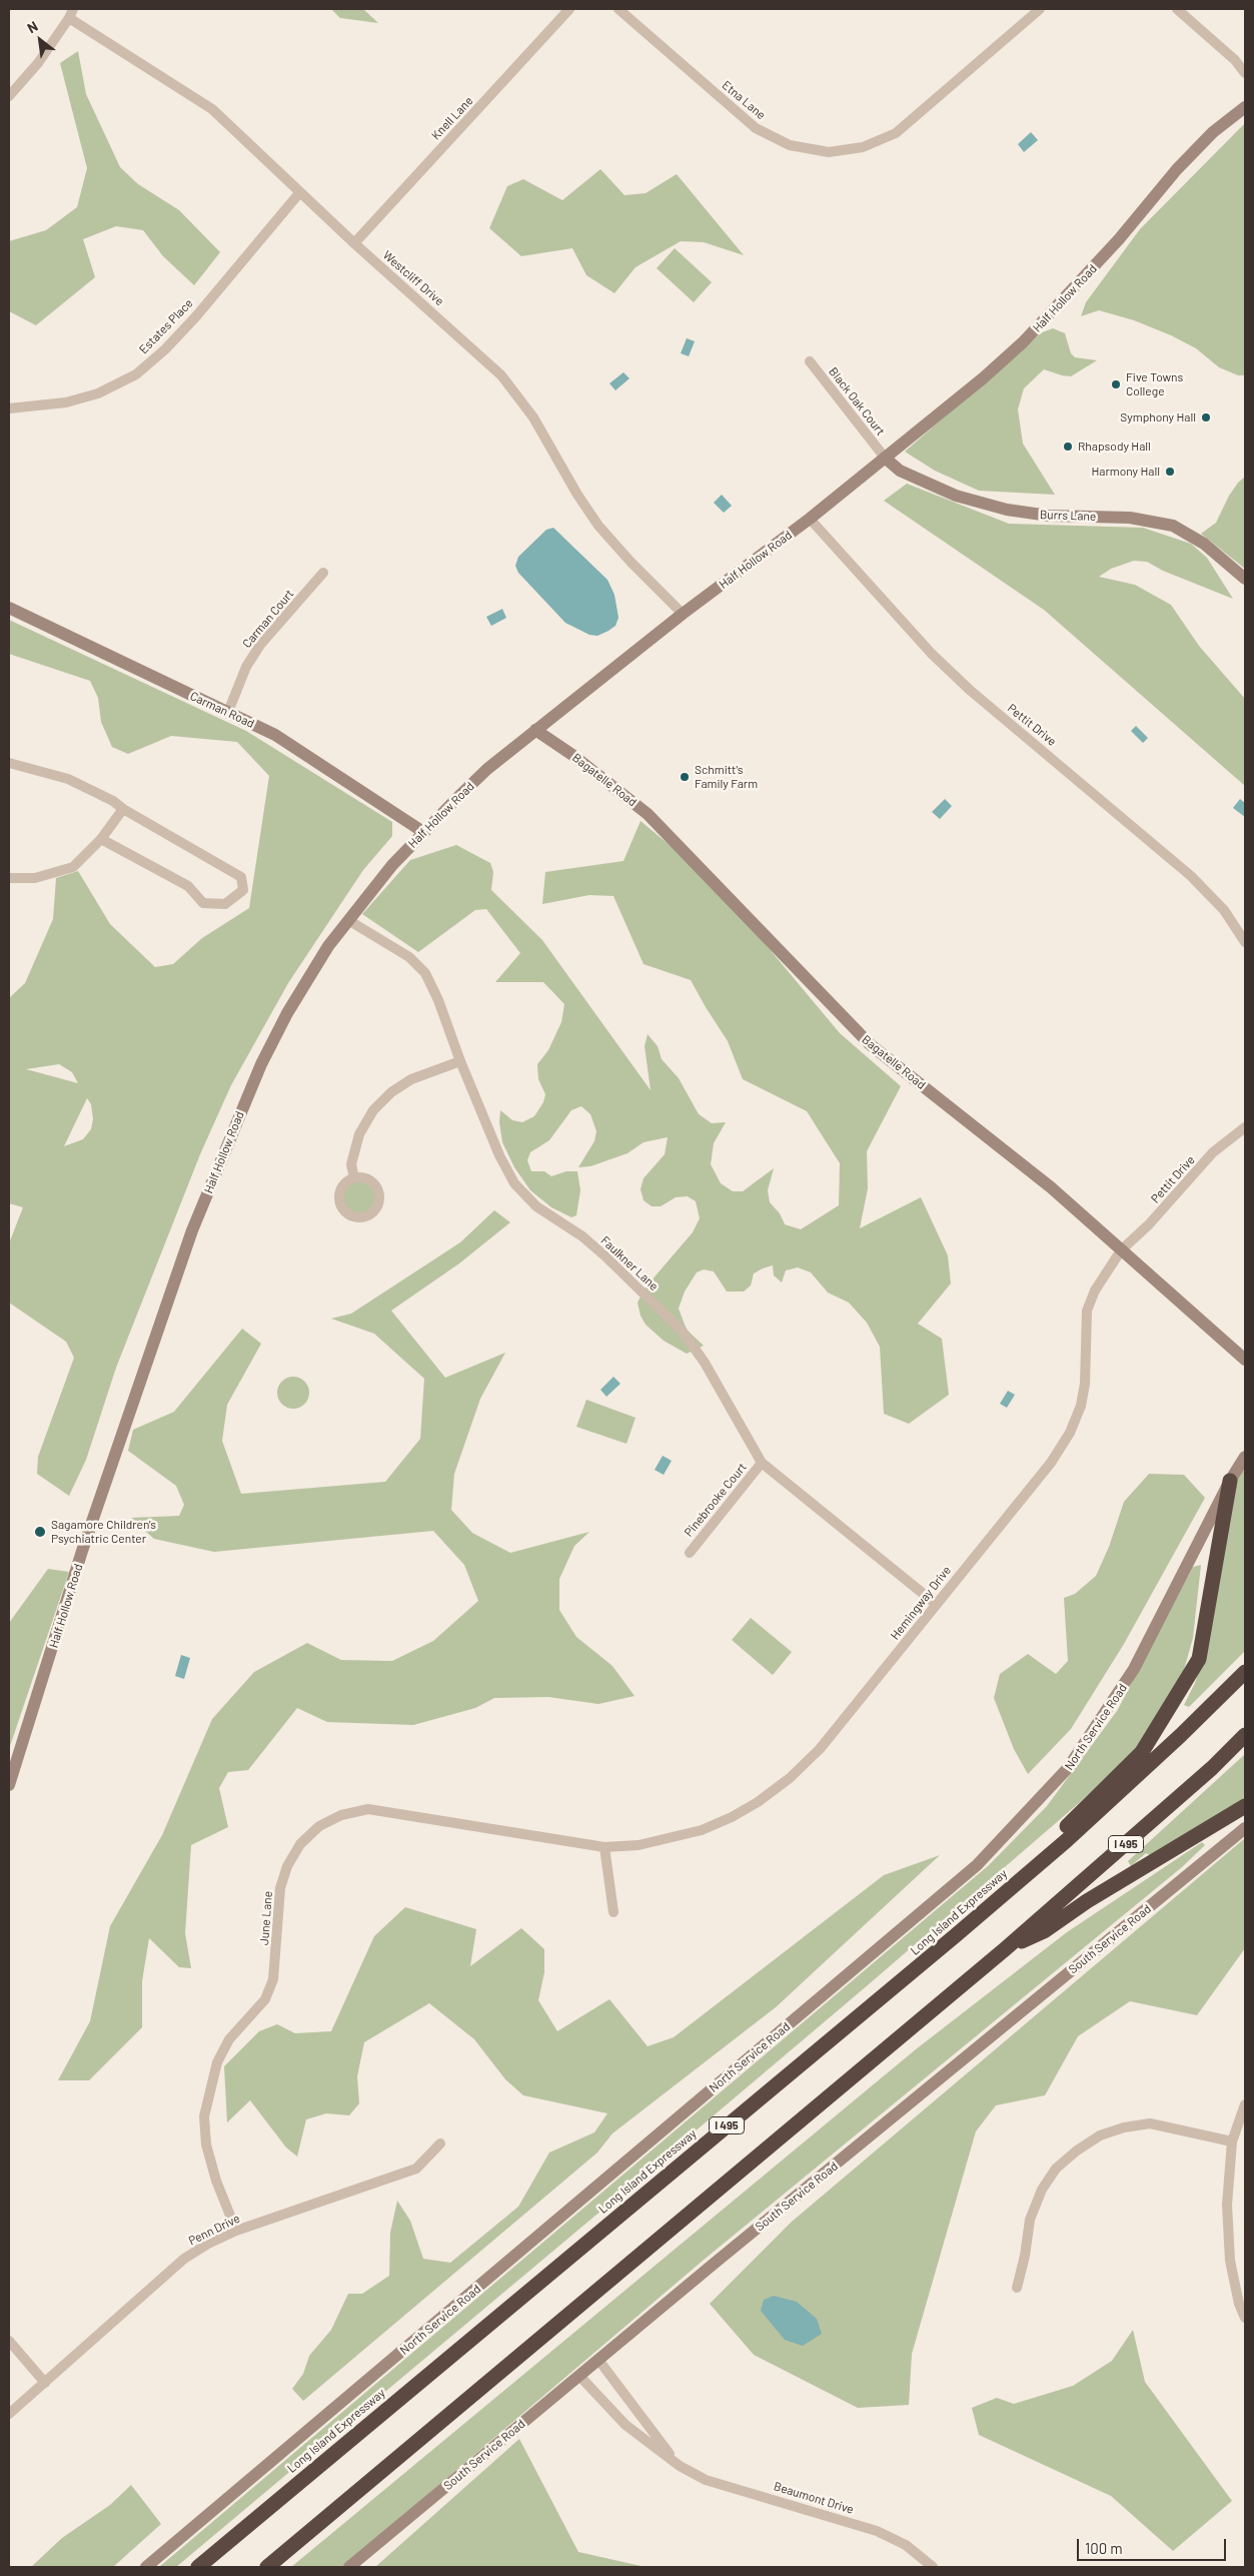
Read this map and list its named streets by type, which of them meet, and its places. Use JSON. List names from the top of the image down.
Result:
{
  "streets": {
    "highway": ["I 495", "Long Island Expressway"],
    "main road": [
      "Half Hollow Road",
      "Burrs Lane",
      "Carman Road",
      "Bagatelle Road",
      "North Service Road",
      "South Service Road"
    ],
    "street": [
      "Etna Lane",
      "Knell Lane",
      "Westcliff Drive",
      "Estates Place",
      "Black Oak Court",
      "Carman Court",
      "Pettit Drive",
      "Faulkner Lane",
      "Pinebrooke Court",
      "Hemingway Drive",
      "June Lane",
      "Penn Drive",
      "Beaumont Drive"
    ]
  },
  "crossings": [
    ["Knell Lane", "Westcliff Drive"],
    ["Westcliff Drive", "Half Hollow Road"],
    ["Westcliff Drive", "Estates Place"],
    ["Half Hollow Road", "Black Oak Court"],
    ["Half Hollow Road", "Burrs Lane"],
    ["Half Hollow Road", "Carman Road"],
    ["Half Hollow Road", "Pettit Drive"],
    ["Half Hollow Road", "Bagatelle Road"],
    ["Half Hollow Road", "Faulkner Lane"],
    ["Black Oak Court", "Burrs Lane"],
    ["Carman Court", "Carman Road"],
    ["Pettit Drive", "Bagatelle Road"],
    ["Pettit Drive", "Hemingway Drive"],
    ["Bagatelle Road", "Hemingway Drive"],
    ["Faulkner Lane", "Pinebrooke Court"],
    ["Faulkner Lane", "Hemingway Drive"],
    ["Hemingway Drive", "June Lane"],
    ["June Lane", "Penn Drive"],
    ["South Service Road", "Beaumont Drive"]
  ],
  "places": [
    "Five Towns College",
    "Symphony Hall",
    "Rhapsody Hall",
    "Harmony Hall",
    "Schmitt's Family Farm",
    "Sagamore Children's Psychiatric Center"
  ],
  "scale_bar": "100 m",
  "north": "top left"
}
